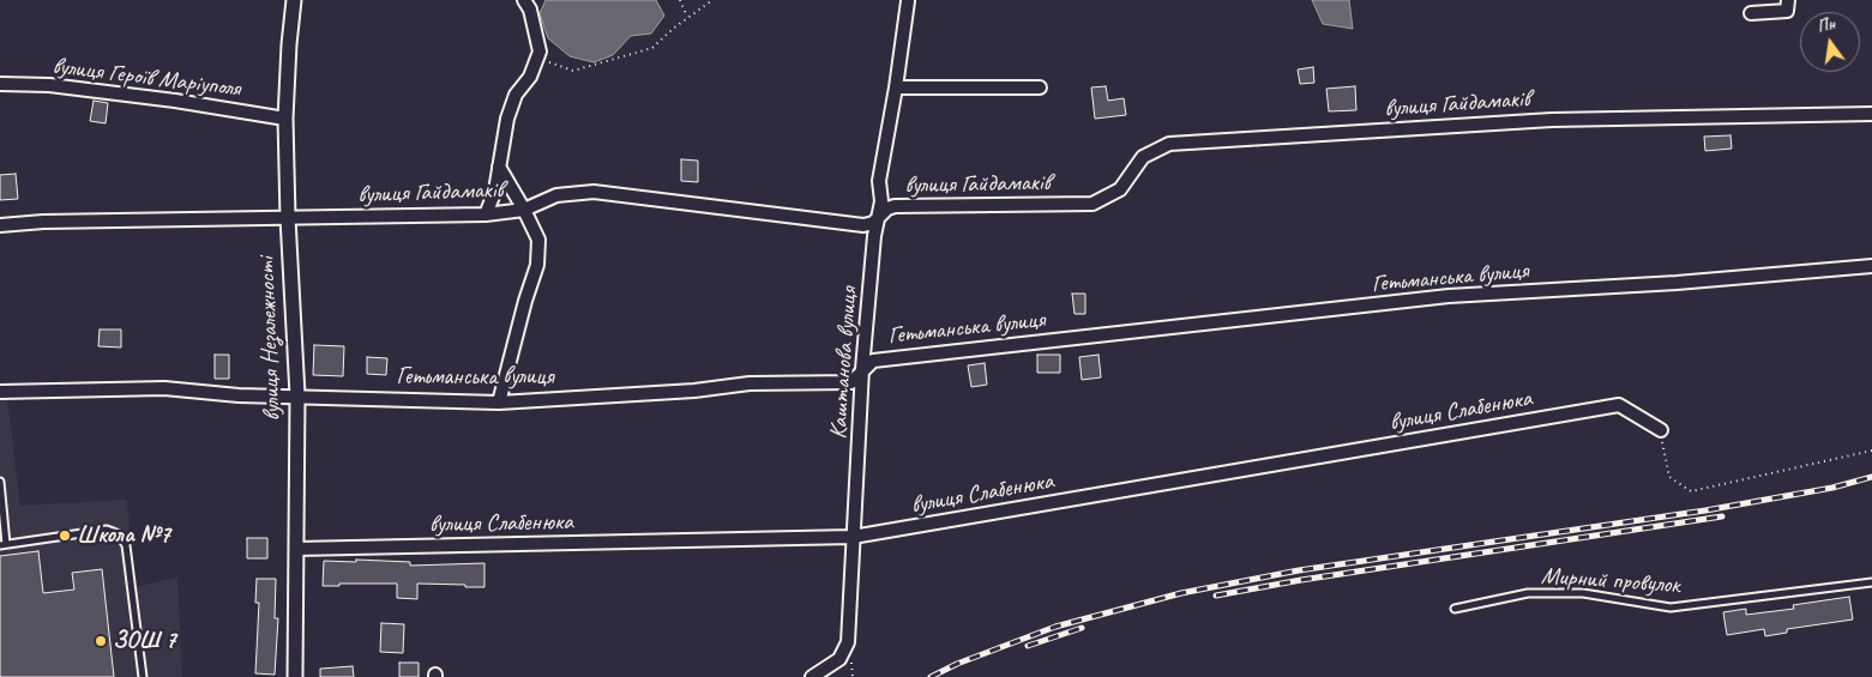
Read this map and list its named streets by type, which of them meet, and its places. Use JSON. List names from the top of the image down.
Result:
{
  "streets": {
    "street": [
      "вулиця Героїв Маріуполя",
      "вулиця Гайдамаків",
      "Гетьманська вулиця",
      "вулиця Незалежності",
      "Каштанова вулиця",
      "вулиця Слабенюка"
    ],
    "lane": ["Мирний провулок"]
  },
  "crossings": [
    ["вулиця Героїв Маріуполя", "вулиця Незалежності"],
    ["вулиця Гайдамаків", "вулиця Незалежності"],
    ["вулиця Гайдамаків", "Каштанова вулиця"],
    ["Гетьманська вулиця", "вулиця Незалежності"],
    ["Гетьманська вулиця", "Каштанова вулиця"],
    ["вулиця Незалежності", "вулиця Слабенюка"],
    ["Каштанова вулиця", "вулиця Слабенюка"]
  ],
  "places": ["Школа №7", "ЗОШ 7"],
  "north": "top"
}
